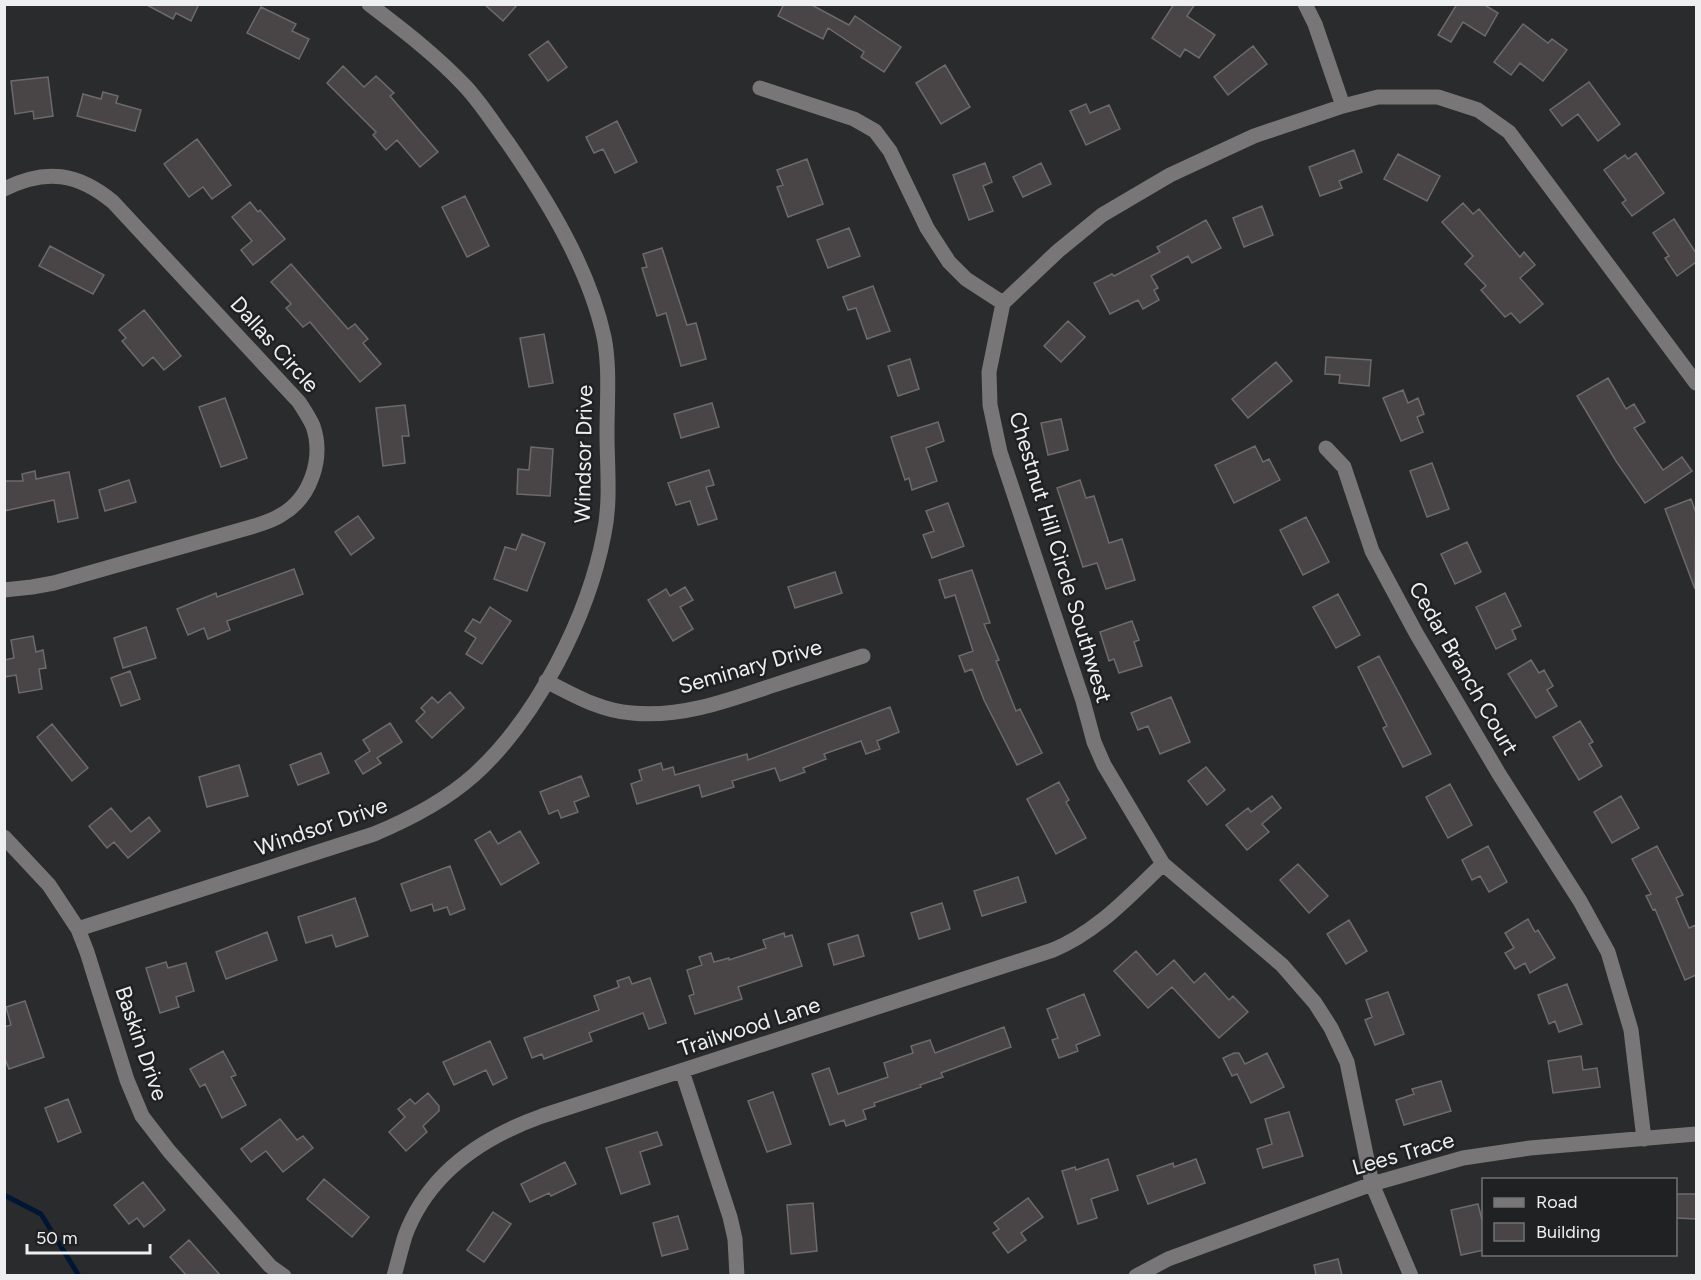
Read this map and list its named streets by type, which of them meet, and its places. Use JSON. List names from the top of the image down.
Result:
{
  "streets": {
    "street": [
      "Dallas Circle",
      "Windsor Drive",
      "Chestnut Hill Circle Southwest",
      "Seminary Drive",
      "Cedar Branch Court",
      "Trailwood Lane",
      "Baskin Drive",
      "Lees Trace"
    ]
  },
  "crossings": [
    ["Windsor Drive", "Seminary Drive"],
    ["Windsor Drive", "Baskin Drive"],
    ["Chestnut Hill Circle Southwest", "Trailwood Lane"],
    ["Chestnut Hill Circle Southwest", "Lees Trace"],
    ["Cedar Branch Court", "Lees Trace"]
  ],
  "legend": ["Road", "Building"],
  "scale_bar": "50 m"
}
